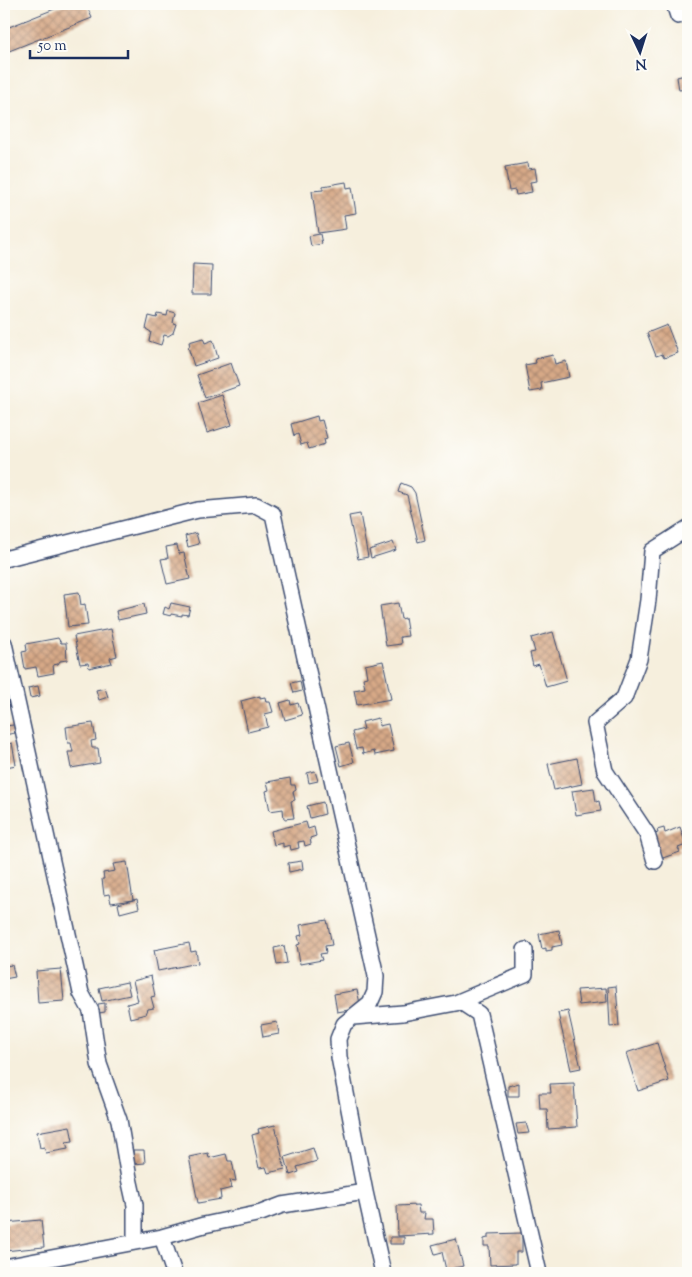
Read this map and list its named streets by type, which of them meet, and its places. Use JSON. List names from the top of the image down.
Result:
{
  "scale_bar": "50 m",
  "north": "bottom"
}
